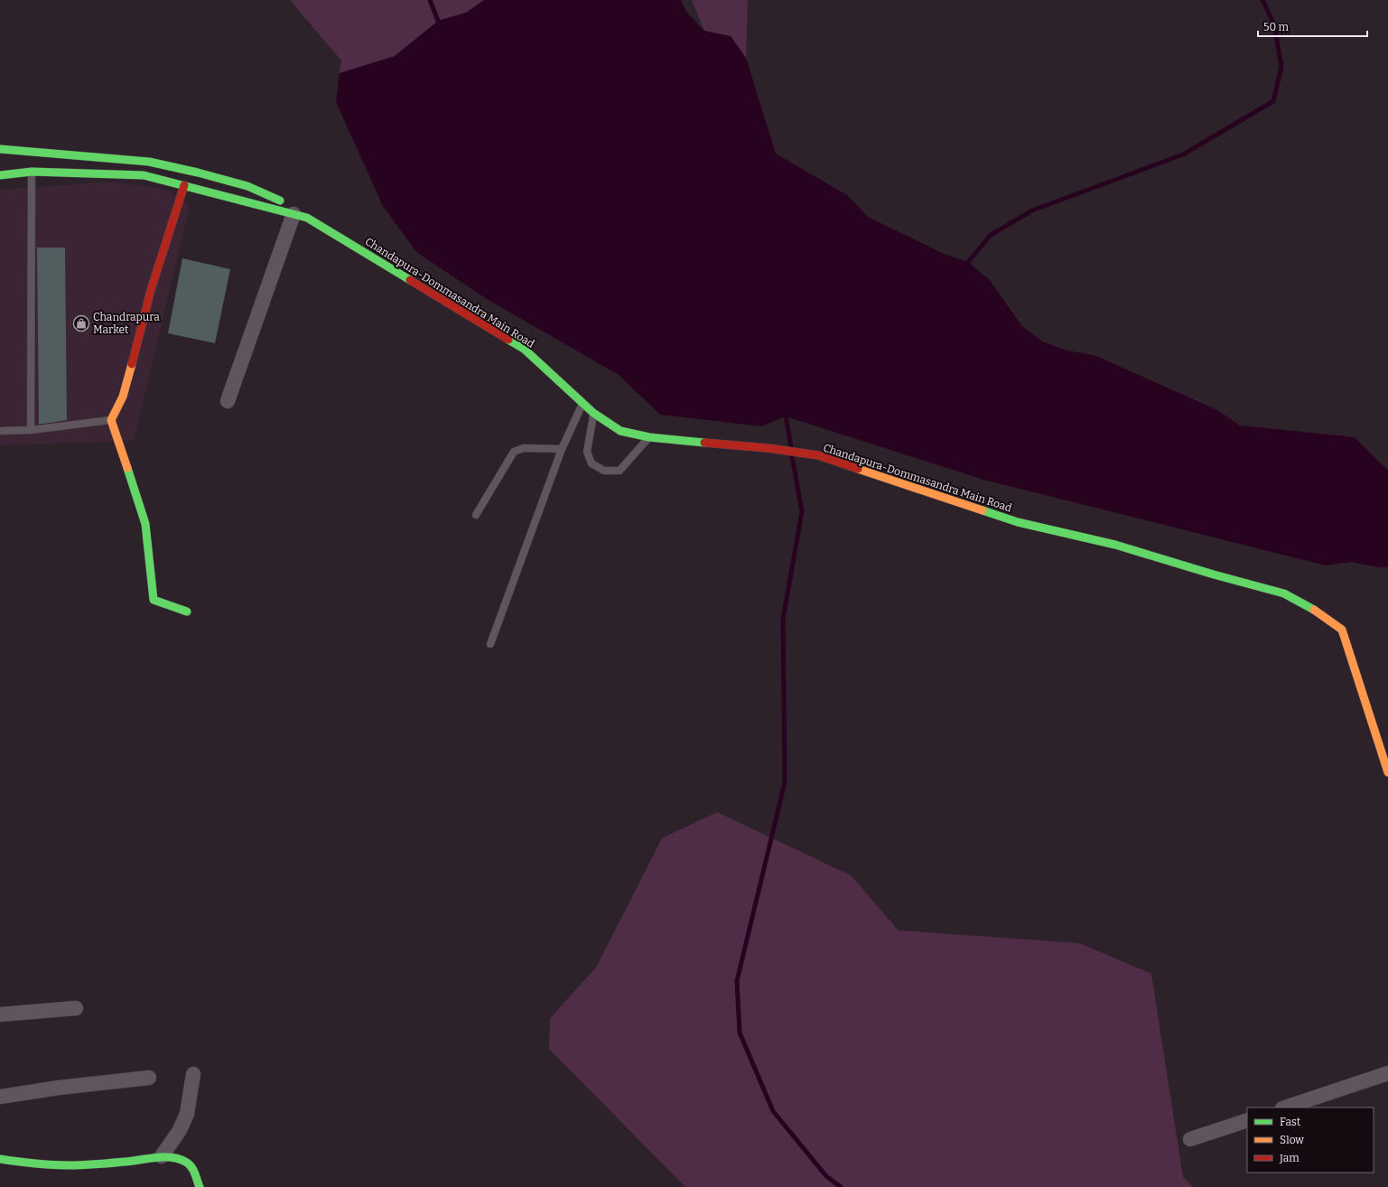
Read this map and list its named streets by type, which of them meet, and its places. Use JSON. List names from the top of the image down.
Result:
{
  "streets": {
    "main road": ["Chandapura-Dommasandra Main Road"]
  },
  "places": {
    "shop": ["Chandrapura Market"]
  },
  "legend": ["Fast", "Slow", "Jam"],
  "scale_bar": "50 m"
}
